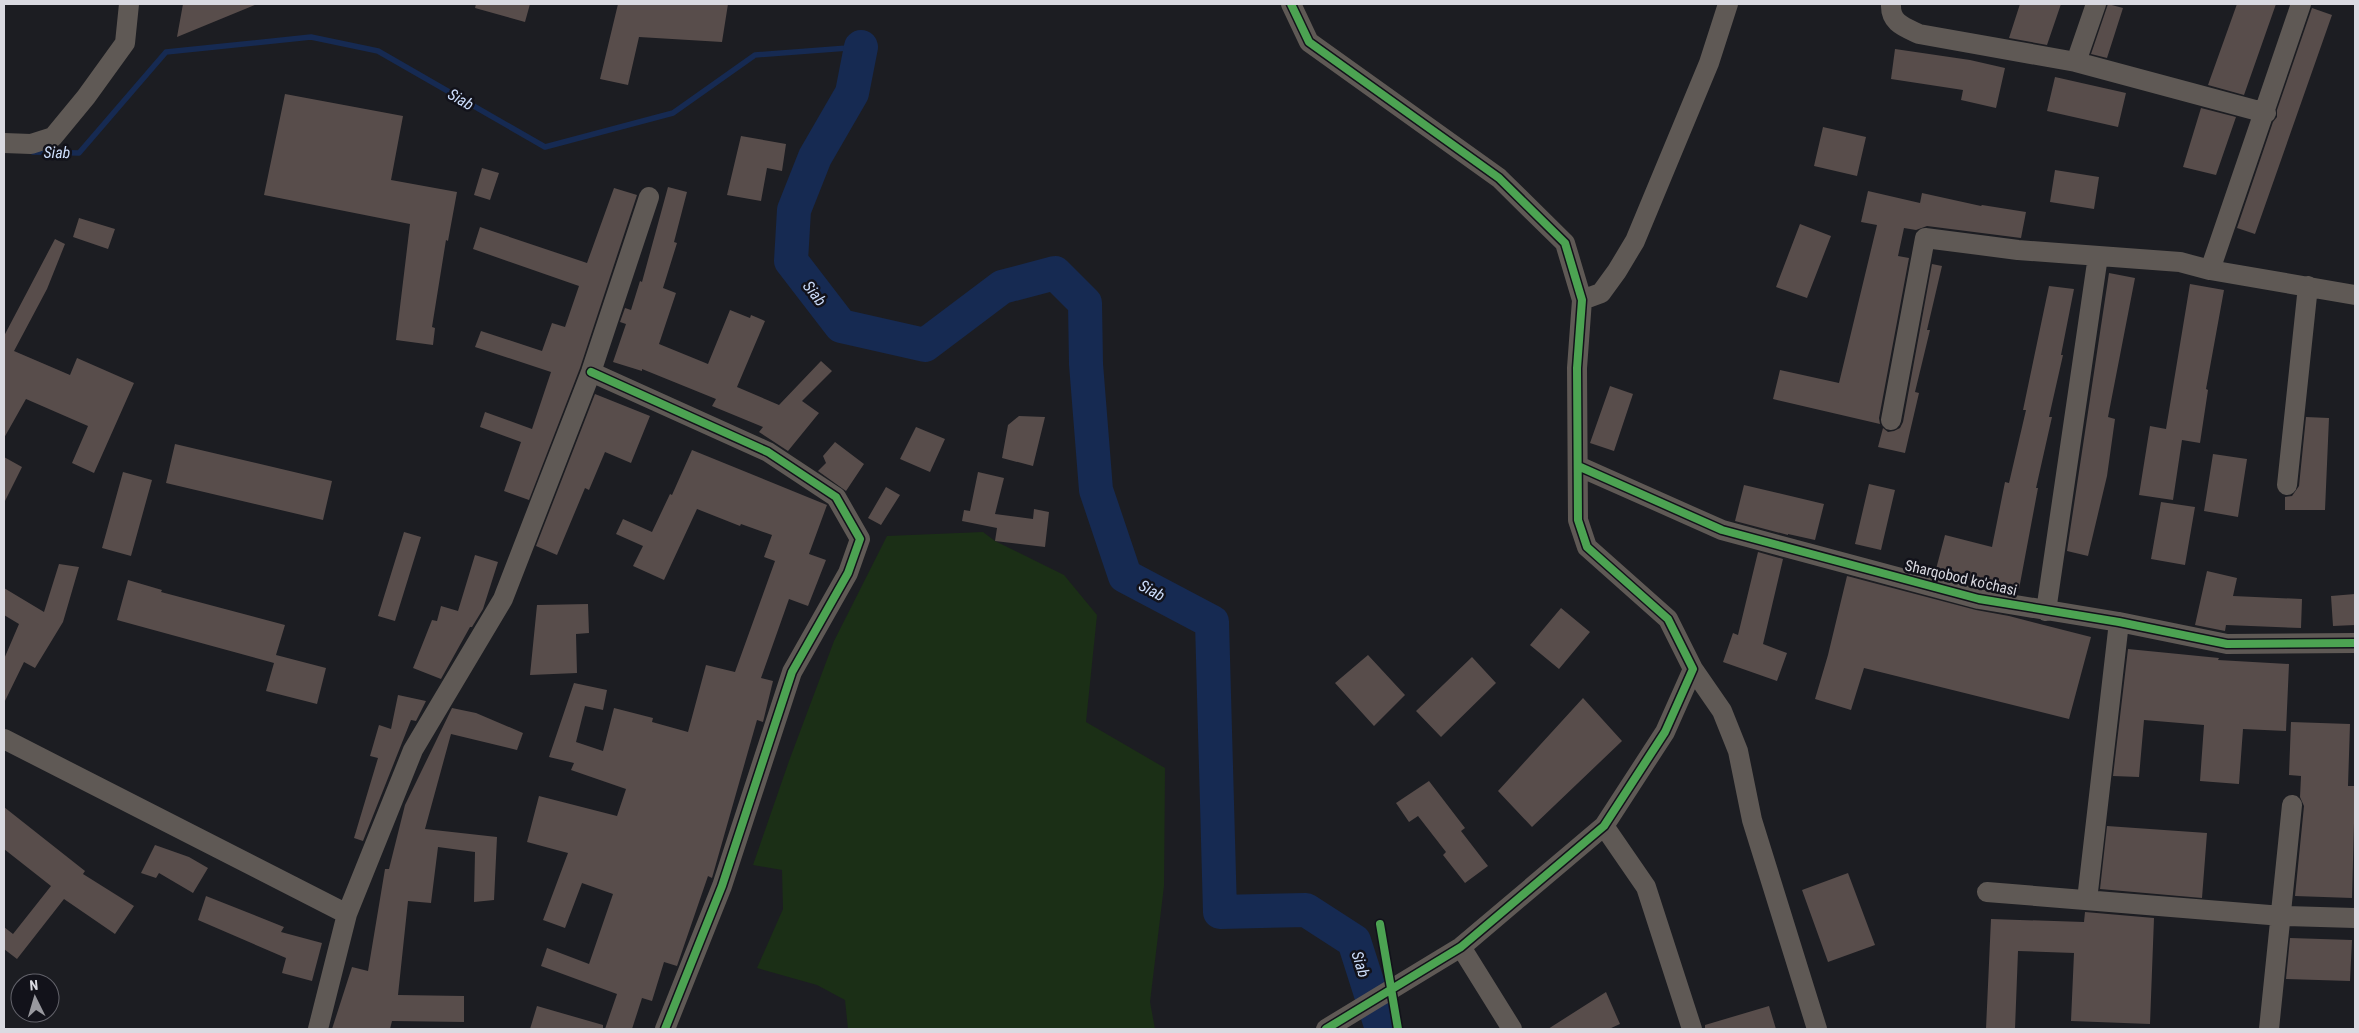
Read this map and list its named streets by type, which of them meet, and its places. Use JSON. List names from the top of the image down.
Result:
{
  "streets": {
    "street": ["Sharqobod ko'chasi"]
  },
  "water": ["Siab"],
  "north": "top"
}
